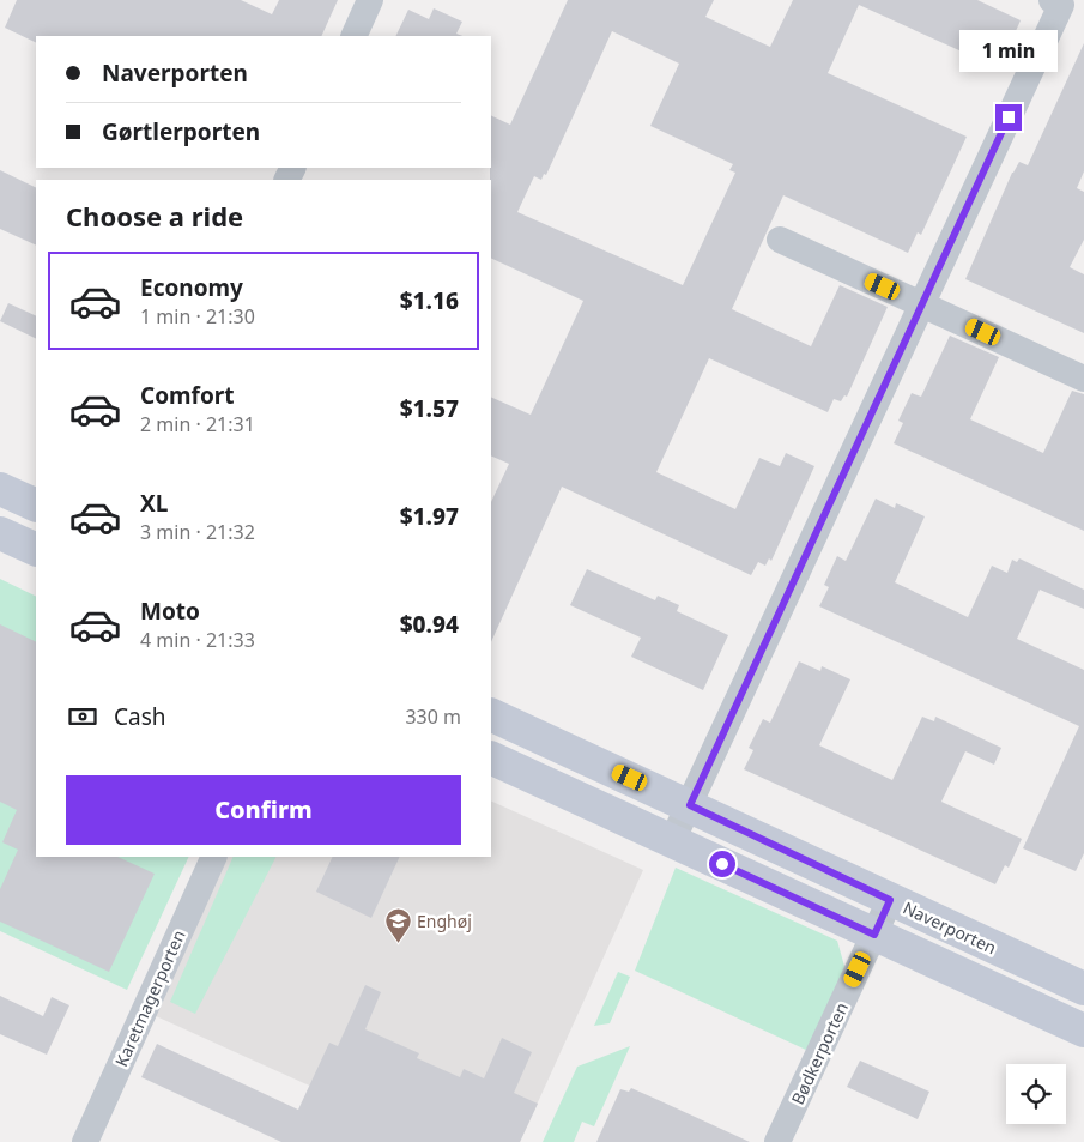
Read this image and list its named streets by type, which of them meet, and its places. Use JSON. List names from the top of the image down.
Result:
{
  "streets": {
    "street": ["Naverporten", "Karetmagerporten", "Bødkerporten"]
  },
  "crossings": [
    ["Naverporten", "Bødkerporten"]
  ],
  "places": {
    "school or university": ["Enghøj"]
  },
  "page": {
    "bubble": "1 min",
    "banner": ["Naverporten", "Gørtlerporten"],
    "heading": "Choose a ride",
    "list": [
      {
        "name": "Economy",
        "note": "1 min · 21:30",
        "value": "$1.16"
      },
      {
        "name": "Comfort",
        "note": "2 min · 21:31",
        "value": "$1.57"
      },
      {
        "name": "XL",
        "note": "3 min · 21:32",
        "value": "$1.97"
      },
      {
        "name": "Moto",
        "note": "4 min · 21:33",
        "value": "$0.94"
      }
    ],
    "pay": ["Cash", "330 m"],
    "buttons": "Confirm"
  }
}
